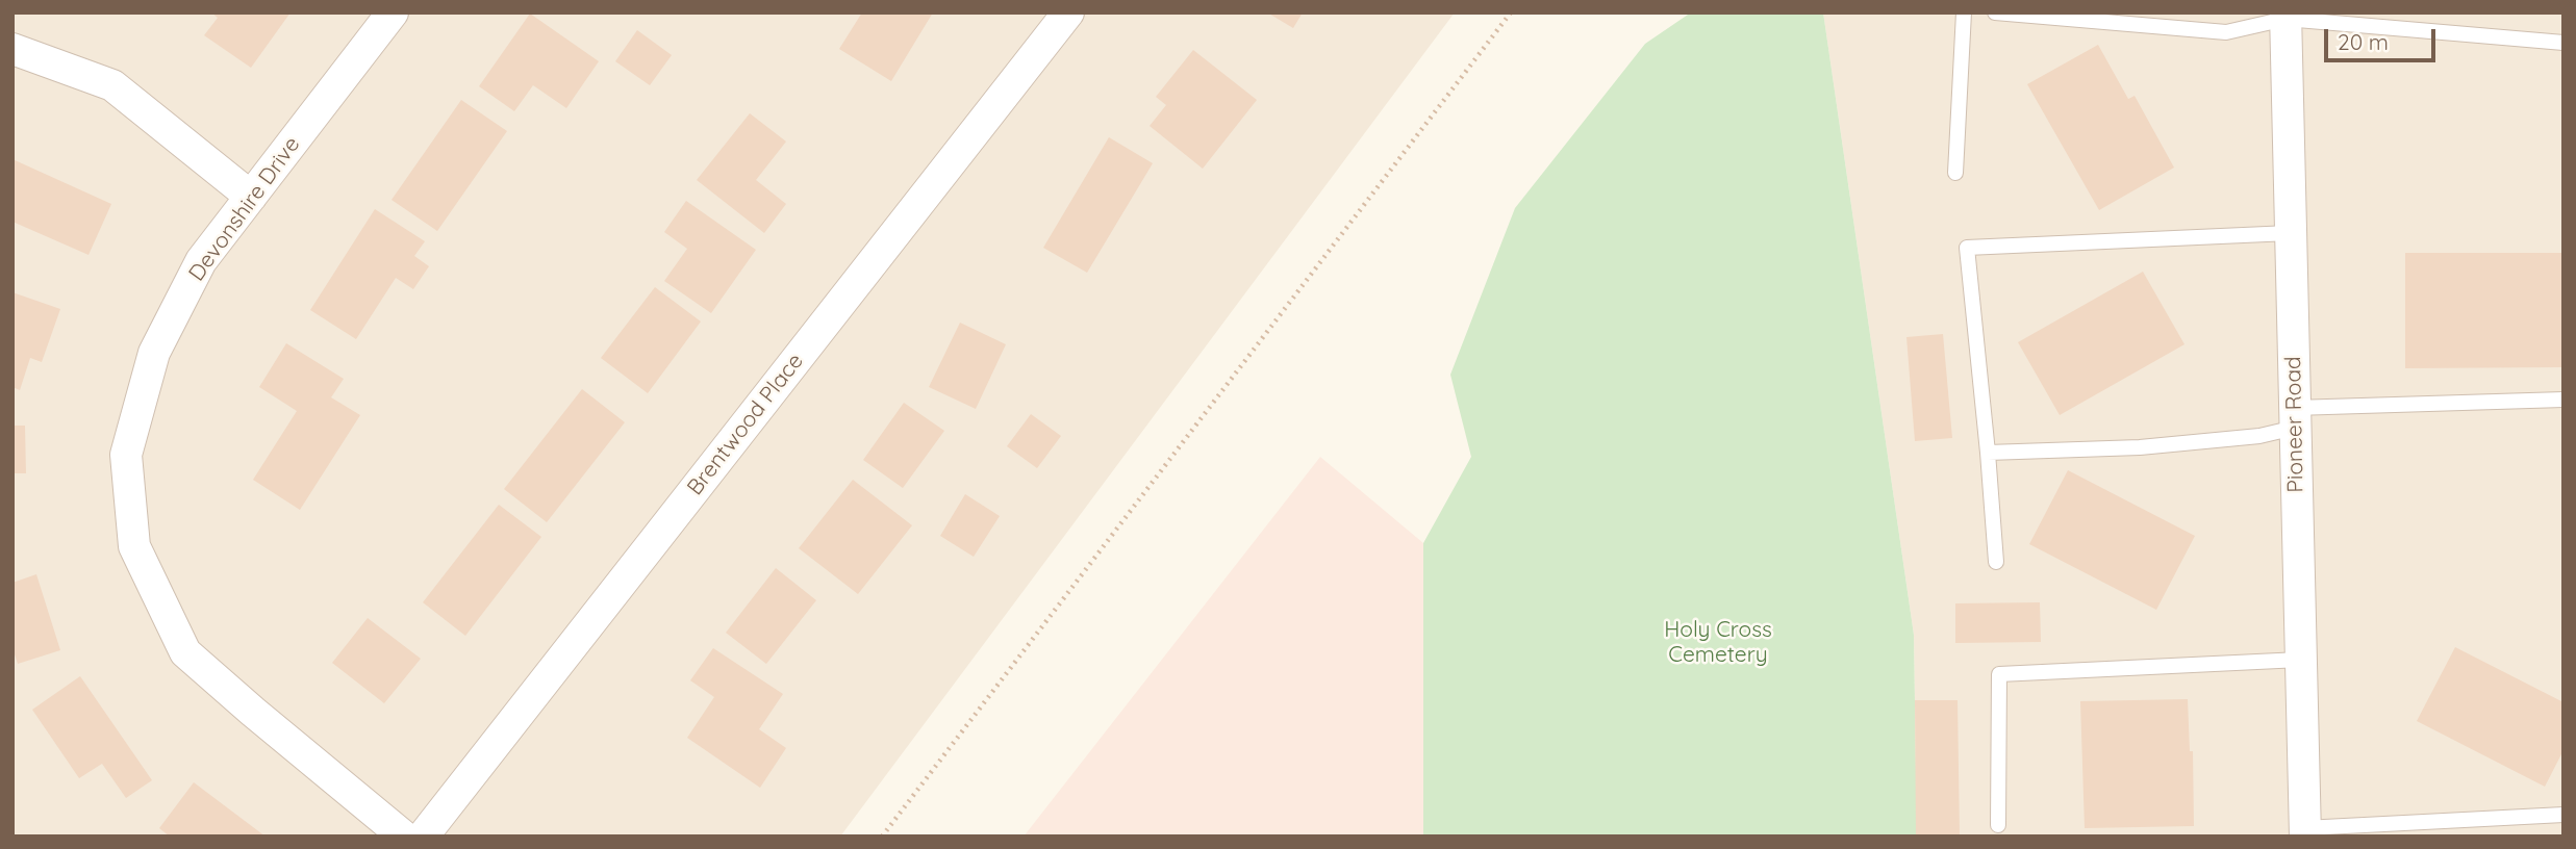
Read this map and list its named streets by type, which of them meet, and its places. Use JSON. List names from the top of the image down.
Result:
{
  "streets": {
    "street": ["Devonshire Drive", "Brentwood Place", "Pioneer Road"]
  },
  "parks": ["Holy Cross Cemetery"],
  "scale_bar": "20 m"
}
